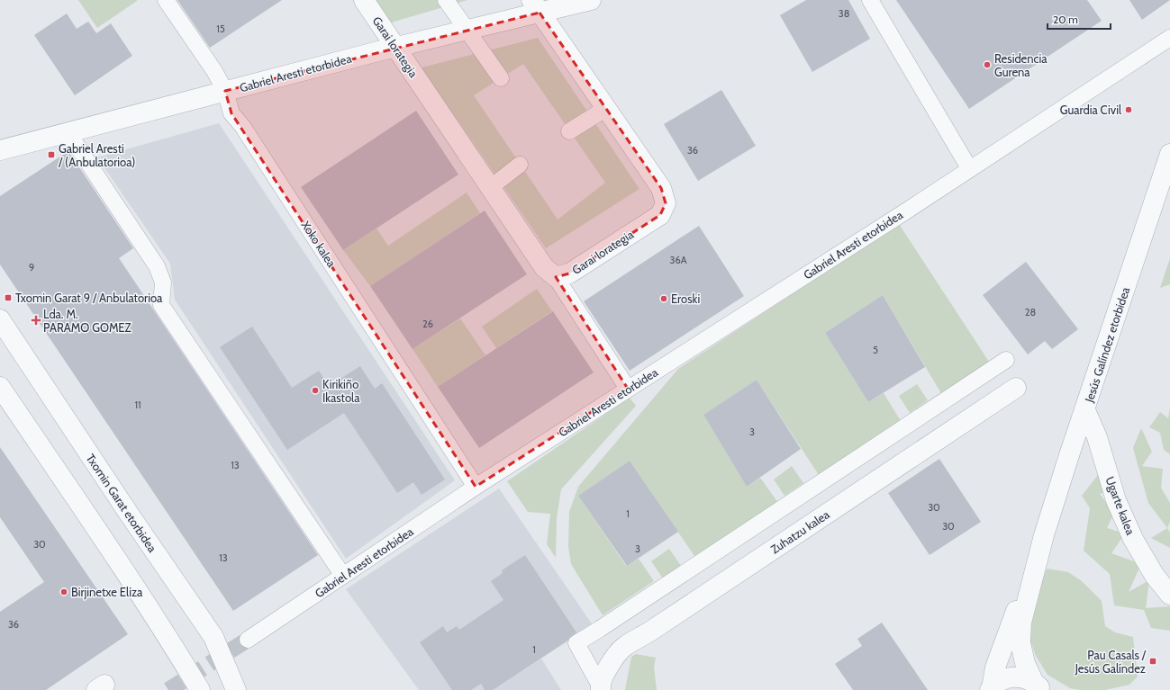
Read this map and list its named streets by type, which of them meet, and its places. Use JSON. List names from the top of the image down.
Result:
{
  "streets": {
    "street": [
      "Garai lorategia",
      "Gabriel Aresti etorbidea",
      "Xoko kalea",
      "Jesús Galíndez etorbidea",
      "Txomin Garat etorbidea",
      "Ugarte kalea",
      "Zuhatzu kalea"
    ]
  },
  "crossings": [
    ["Garai lorategia", "Gabriel Aresti etorbidea"],
    ["Gabriel Aresti etorbidea", "Xoko kalea"],
    ["Jesús Galíndez etorbidea", "Ugarte kalea"]
  ],
  "places": {
    "other": [
      "Residencia Gurena",
      "Guardia Civil",
      "Eroski",
      "Kirikiño Ikastola",
      "Birjinetxe Eliza"
    ],
    "transit": ["Gabriel Aresti / (Anbulatorioa)", "Txomin Garat 9 / Anbulatorioa", "Pau Casals / Jesús Galíndez"],
    "health": ["Lda. M. PARAMO GOMEZ"]
  },
  "house_numbers": [
    "38",
    "15",
    "36",
    "36A",
    "9",
    "28",
    "26",
    "5",
    "11",
    "3",
    "13",
    "30",
    "1",
    "30",
    "30",
    "3",
    "13",
    "36",
    "1"
  ],
  "scale_bar": "20 m"
}
